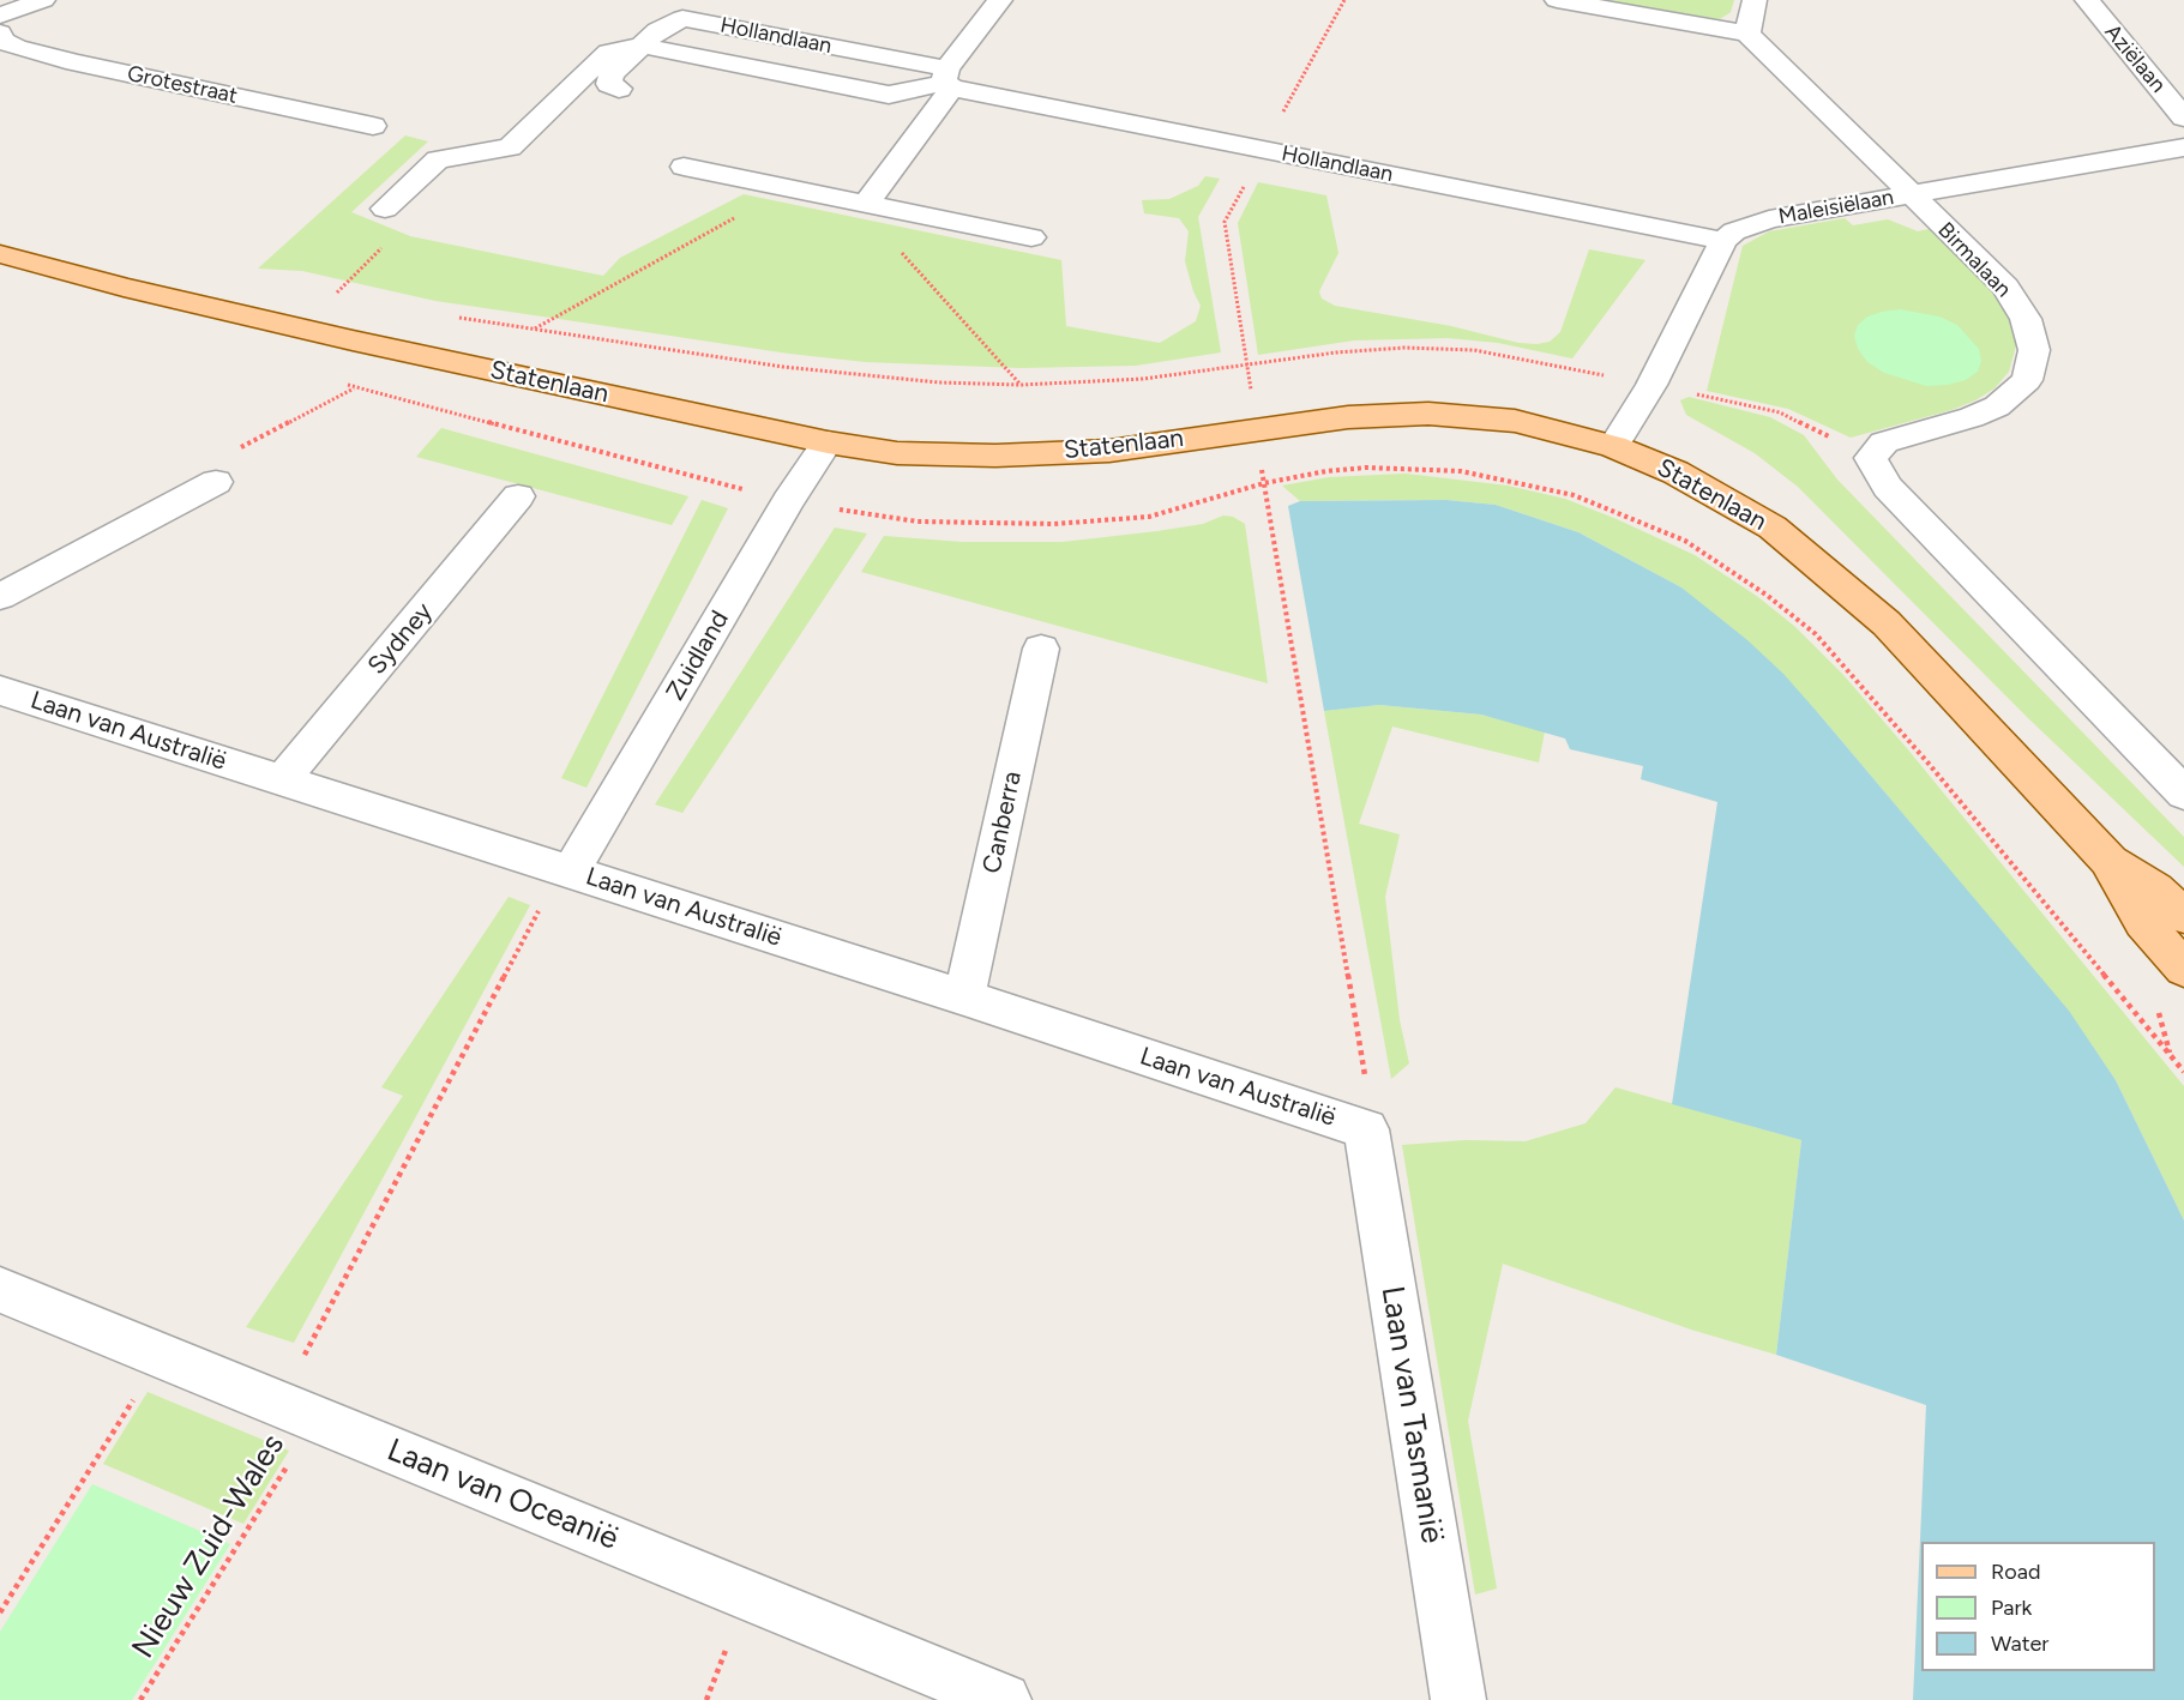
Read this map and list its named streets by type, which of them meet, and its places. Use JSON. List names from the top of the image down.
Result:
{
  "streets": {
    "main road": ["Statenlaan"],
    "street": [
      "Hollandlaan",
      "Aziëlaan",
      "Grotestraat",
      "Maleisiëlaan",
      "Birmalaan",
      "Sydney",
      "Zuidland",
      "Laan van Australië",
      "Canberra",
      "Laan van Tasmanië",
      "Laan van Oceanië"
    ],
    "path": ["Nieuw Zuid-Wales"]
  },
  "crossings": [
    ["Hollandlaan", "Maleisiëlaan"],
    ["Maleisiëlaan", "Birmalaan"],
    ["Statenlaan", "Zuidland"],
    ["Sydney", "Laan van Australië"],
    ["Zuidland", "Laan van Australië"],
    ["Zuidland", "Nieuw Zuid-Wales"],
    ["Laan van Australië", "Canberra"],
    ["Laan van Australië", "Laan van Tasmanië"],
    ["Laan van Australië", "Nieuw Zuid-Wales"],
    ["Laan van Oceanië", "Nieuw Zuid-Wales"]
  ],
  "legend": ["Road", "Park", "Water"]
}
